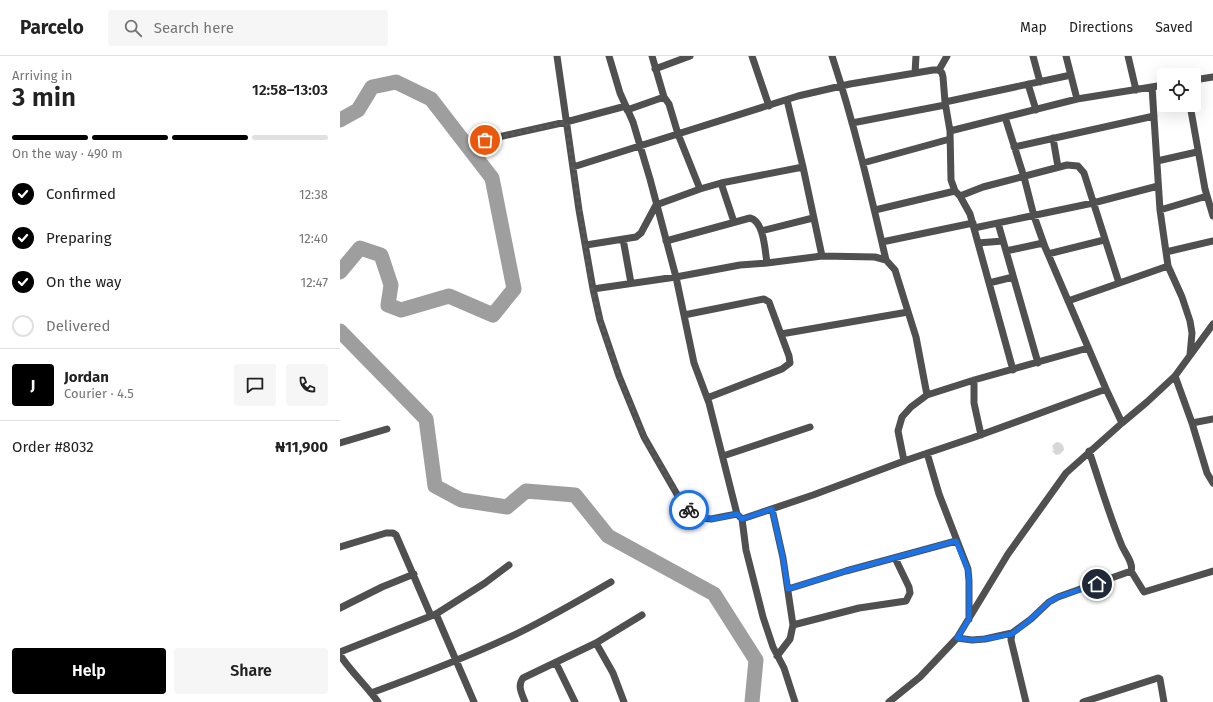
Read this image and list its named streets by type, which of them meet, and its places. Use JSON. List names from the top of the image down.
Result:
{
  "page": {
    "header": "Parcelo",
    "search": "Search here",
    "nav": ["Map", "Directions", "Saved"],
    "heading": ["3 min", "Arriving in", "12:58–13:03"],
    "panel": [
      "Jordan",
      "Courier · 4.5",
      "Order #8032",
      "₦11,900"
    ],
    "bar": "On the way · 490 m",
    "list": [
      ["Confirmed", "12:38"],
      ["Preparing", "12:40"],
      ["On the way", "12:47"],
      "Delivered"
    ],
    "round": "J",
    "buttons": ["Help", "Share"]
  }
}
